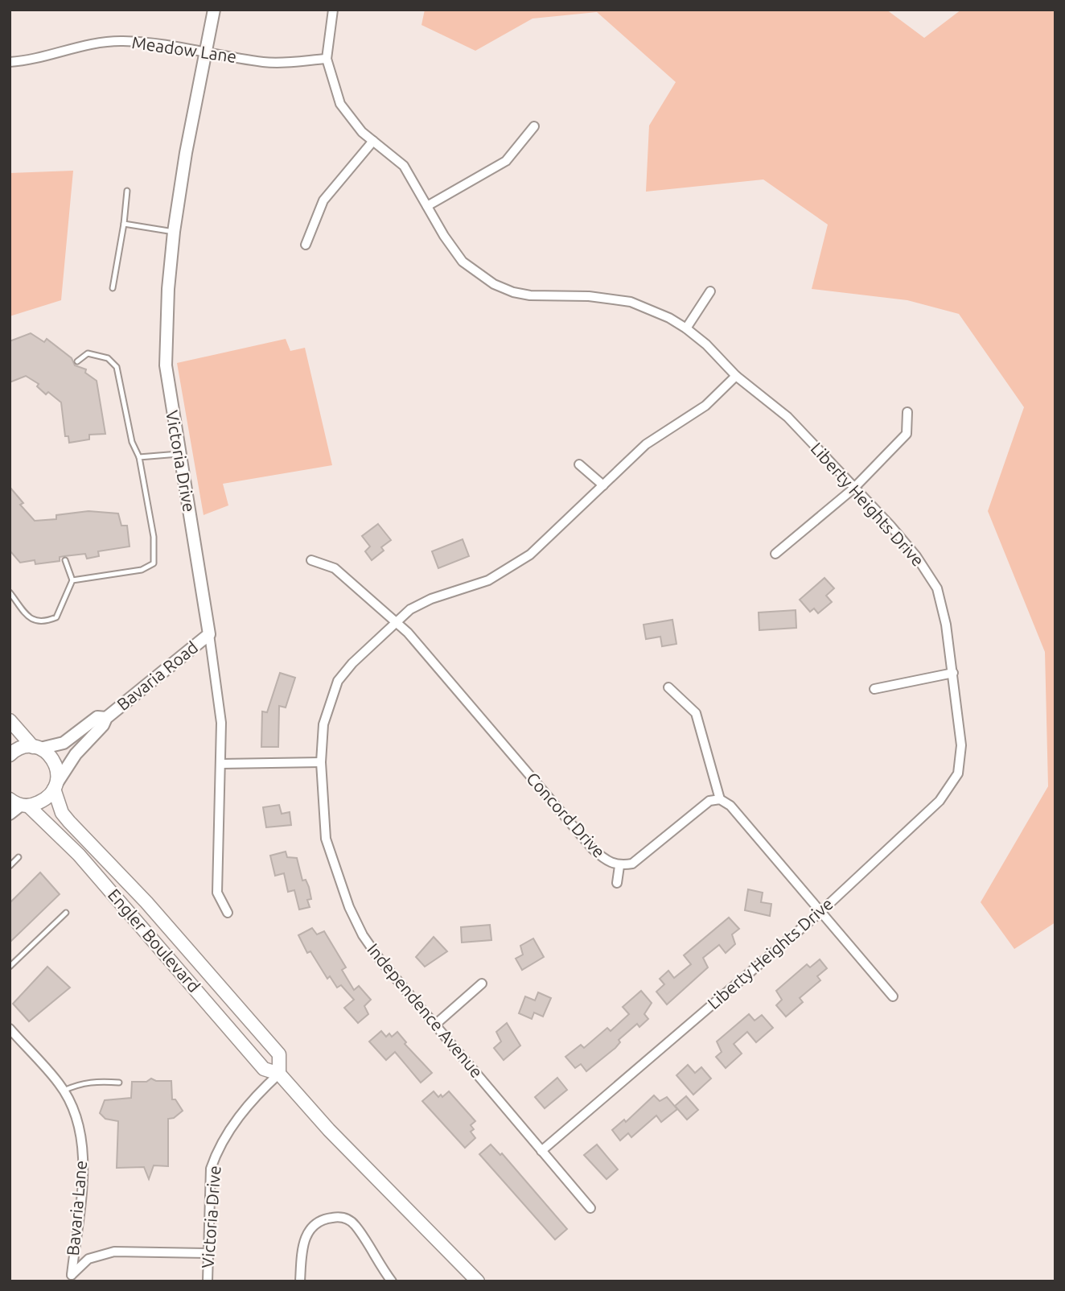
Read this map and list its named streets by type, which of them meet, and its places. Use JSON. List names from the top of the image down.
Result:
{
  "streets": {
    "main road": ["Engler Boulevard"],
    "street": [
      "Meadow Lane",
      "Victoria Drive",
      "Liberty Heights Drive",
      "Bavaria Road",
      "Concord Drive",
      "Independence Avenue",
      "Bavaria Lane"
    ]
  },
  "crossings": [
    ["Meadow Lane", "Victoria Drive"],
    ["Meadow Lane", "Liberty Heights Drive"],
    ["Victoria Drive", "Bavaria Road"],
    ["Victoria Drive", "Engler Boulevard"],
    ["Victoria Drive", "Bavaria Lane"],
    ["Liberty Heights Drive", "Independence Avenue"],
    ["Bavaria Road", "Engler Boulevard"],
    ["Concord Drive", "Independence Avenue"]
  ]
}
